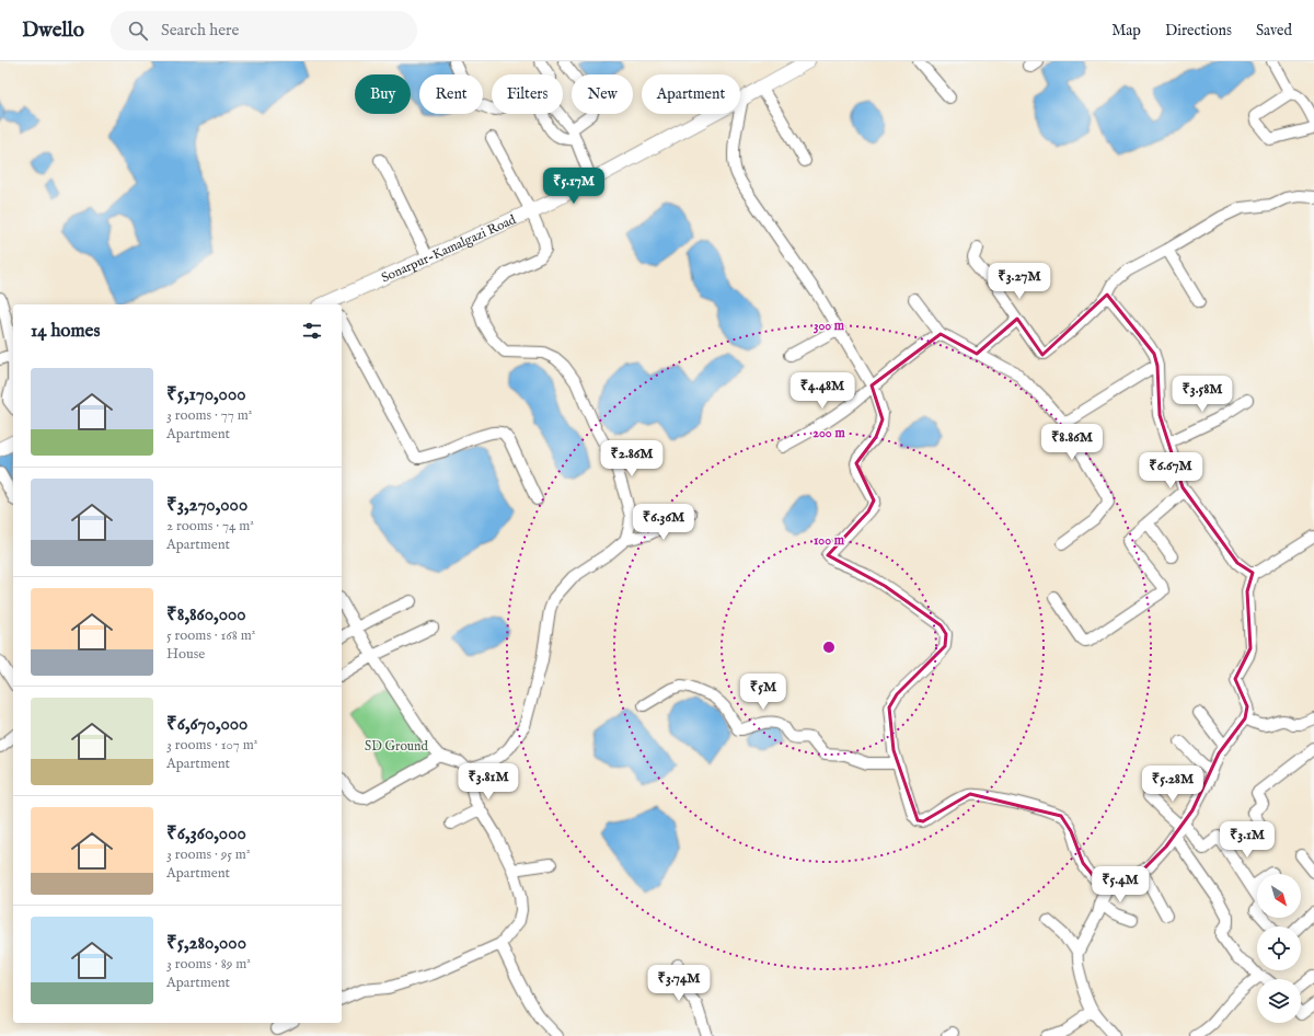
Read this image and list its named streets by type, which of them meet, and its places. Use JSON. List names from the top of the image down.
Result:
{
  "streets": {
    "main road": ["Sonarpur-Kamalgazi Road"]
  },
  "parks": ["SD Ground"],
  "north": "bottom right",
  "page": {
    "header": "Dwello",
    "search": "Search here",
    "nav": ["Map", "Directions", "Saved"],
    "chip": [
      "Buy",
      "Rent",
      "Filters",
      "New",
      "Apartment"
    ],
    "price": [
      "₹5.17M",
      "₹3.27M",
      "₹4.48M",
      "₹3.58M",
      "₹8.86M",
      "₹2.86M",
      "₹6.67M",
      "₹6.36M",
      "₹5M",
      "₹3.81M",
      "₹5.28M",
      "₹3.1M",
      "₹5.4M",
      "₹3.74M"
    ],
    "heading": "14 homes",
    "list": [
      {
        "name": "₹5,170,000",
        "note": "3 rooms · 77 m² · Apartment"
      },
      {
        "name": "₹3,270,000",
        "note": "2 rooms · 74 m² · Apartment"
      },
      {
        "name": "₹8,860,000",
        "note": "5 rooms · 168 m² · House"
      },
      {
        "name": "₹6,670,000",
        "note": "3 rooms · 107 m² · Apartment"
      },
      {
        "name": "₹6,360,000",
        "note": "3 rooms · 95 m² · Apartment"
      },
      {
        "name": "₹5,280,000",
        "note": "3 rooms · 89 m² · Apartment"
      }
    ]
  },
  "rings": ["300 m", "200 m", "100 m"]
}
